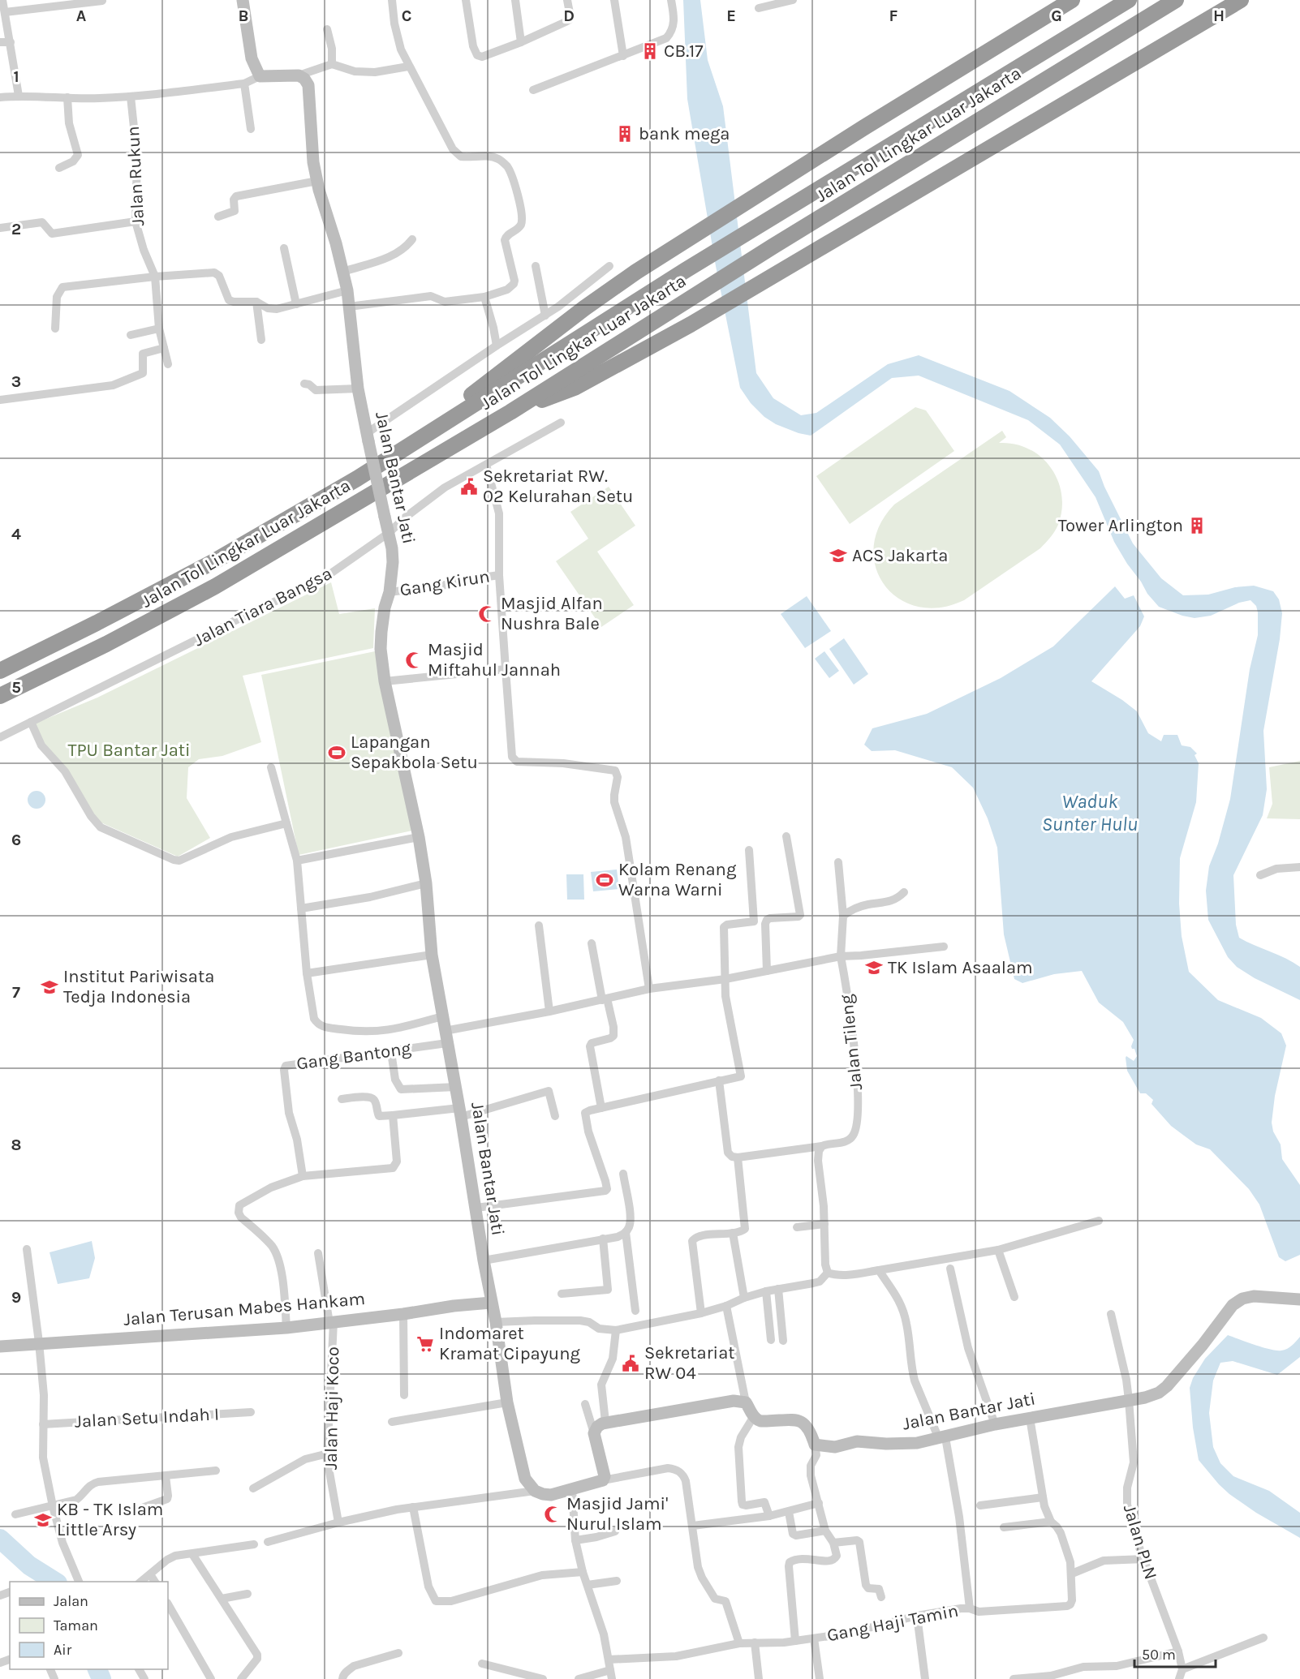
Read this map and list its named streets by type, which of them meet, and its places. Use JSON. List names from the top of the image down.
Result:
{
  "streets": {
    "highway": ["Jalan Tol Lingkar Luar Jakarta"],
    "street": [
      "Jalan Rukun",
      "Jalan Bantar Jati",
      "Gang Kirun",
      "Jalan Tiara Bangsa",
      "Jalan Tileng",
      "Gang Bantong",
      "Jalan Terusan Mabes Hankam",
      "Jalan Haji Koco",
      "Jalan Setu Indah I",
      "Jalan PLN",
      "Gang Haji Tamin"
    ]
  },
  "crossings": [
    ["Jalan Bantar Jati", "Gang Kirun"],
    ["Jalan Bantar Jati", "Jalan Tiara Bangsa"],
    ["Jalan Bantar Jati", "Gang Bantong"],
    ["Jalan Bantar Jati", "Jalan Terusan Mabes Hankam"],
    ["Jalan Bantar Jati", "Jalan PLN"],
    ["Jalan Bantar Jati", "Gang Haji Tamin"],
    ["Jalan Terusan Mabes Hankam", "Jalan Haji Koco"]
  ],
  "water": ["Waduk Sunter Hulu"],
  "parks": ["TPU Bantar Jati"],
  "places": {
    "building": ["CB.17", "bank mega", "Tower Arlington"],
    "public building": ["Sekretariat RW. 02 Kelurahan Setu", "Sekretariat RW 04"],
    "school or university": [
      "ACS Jakarta",
      "TK Islam Asaalam",
      "Institut Pariwisata Tedja Indonesia",
      "KB - TK Islam Little Arsy"
    ],
    "mosque": ["Masjid Alfan Nushra Bale", "Masjid Miftahul Jannah", "Masjid Jami' Nurul Islam"],
    "sports": ["Lapangan Sepakbola Setu", "Kolam Renang Warna Warni"],
    "supermarket": ["Indomaret Kramat Cipayung"]
  },
  "legend": ["Jalan", "Taman", "Air"],
  "scale_bar": "50 m",
  "grid": {
    "columns": [
      "A",
      "B",
      "C",
      "D",
      "E",
      "F",
      "G",
      "H"
    ],
    "rows": [
      "1",
      "2",
      "3",
      "4",
      "5",
      "6",
      "7",
      "8",
      "9"
    ]
  }
}
